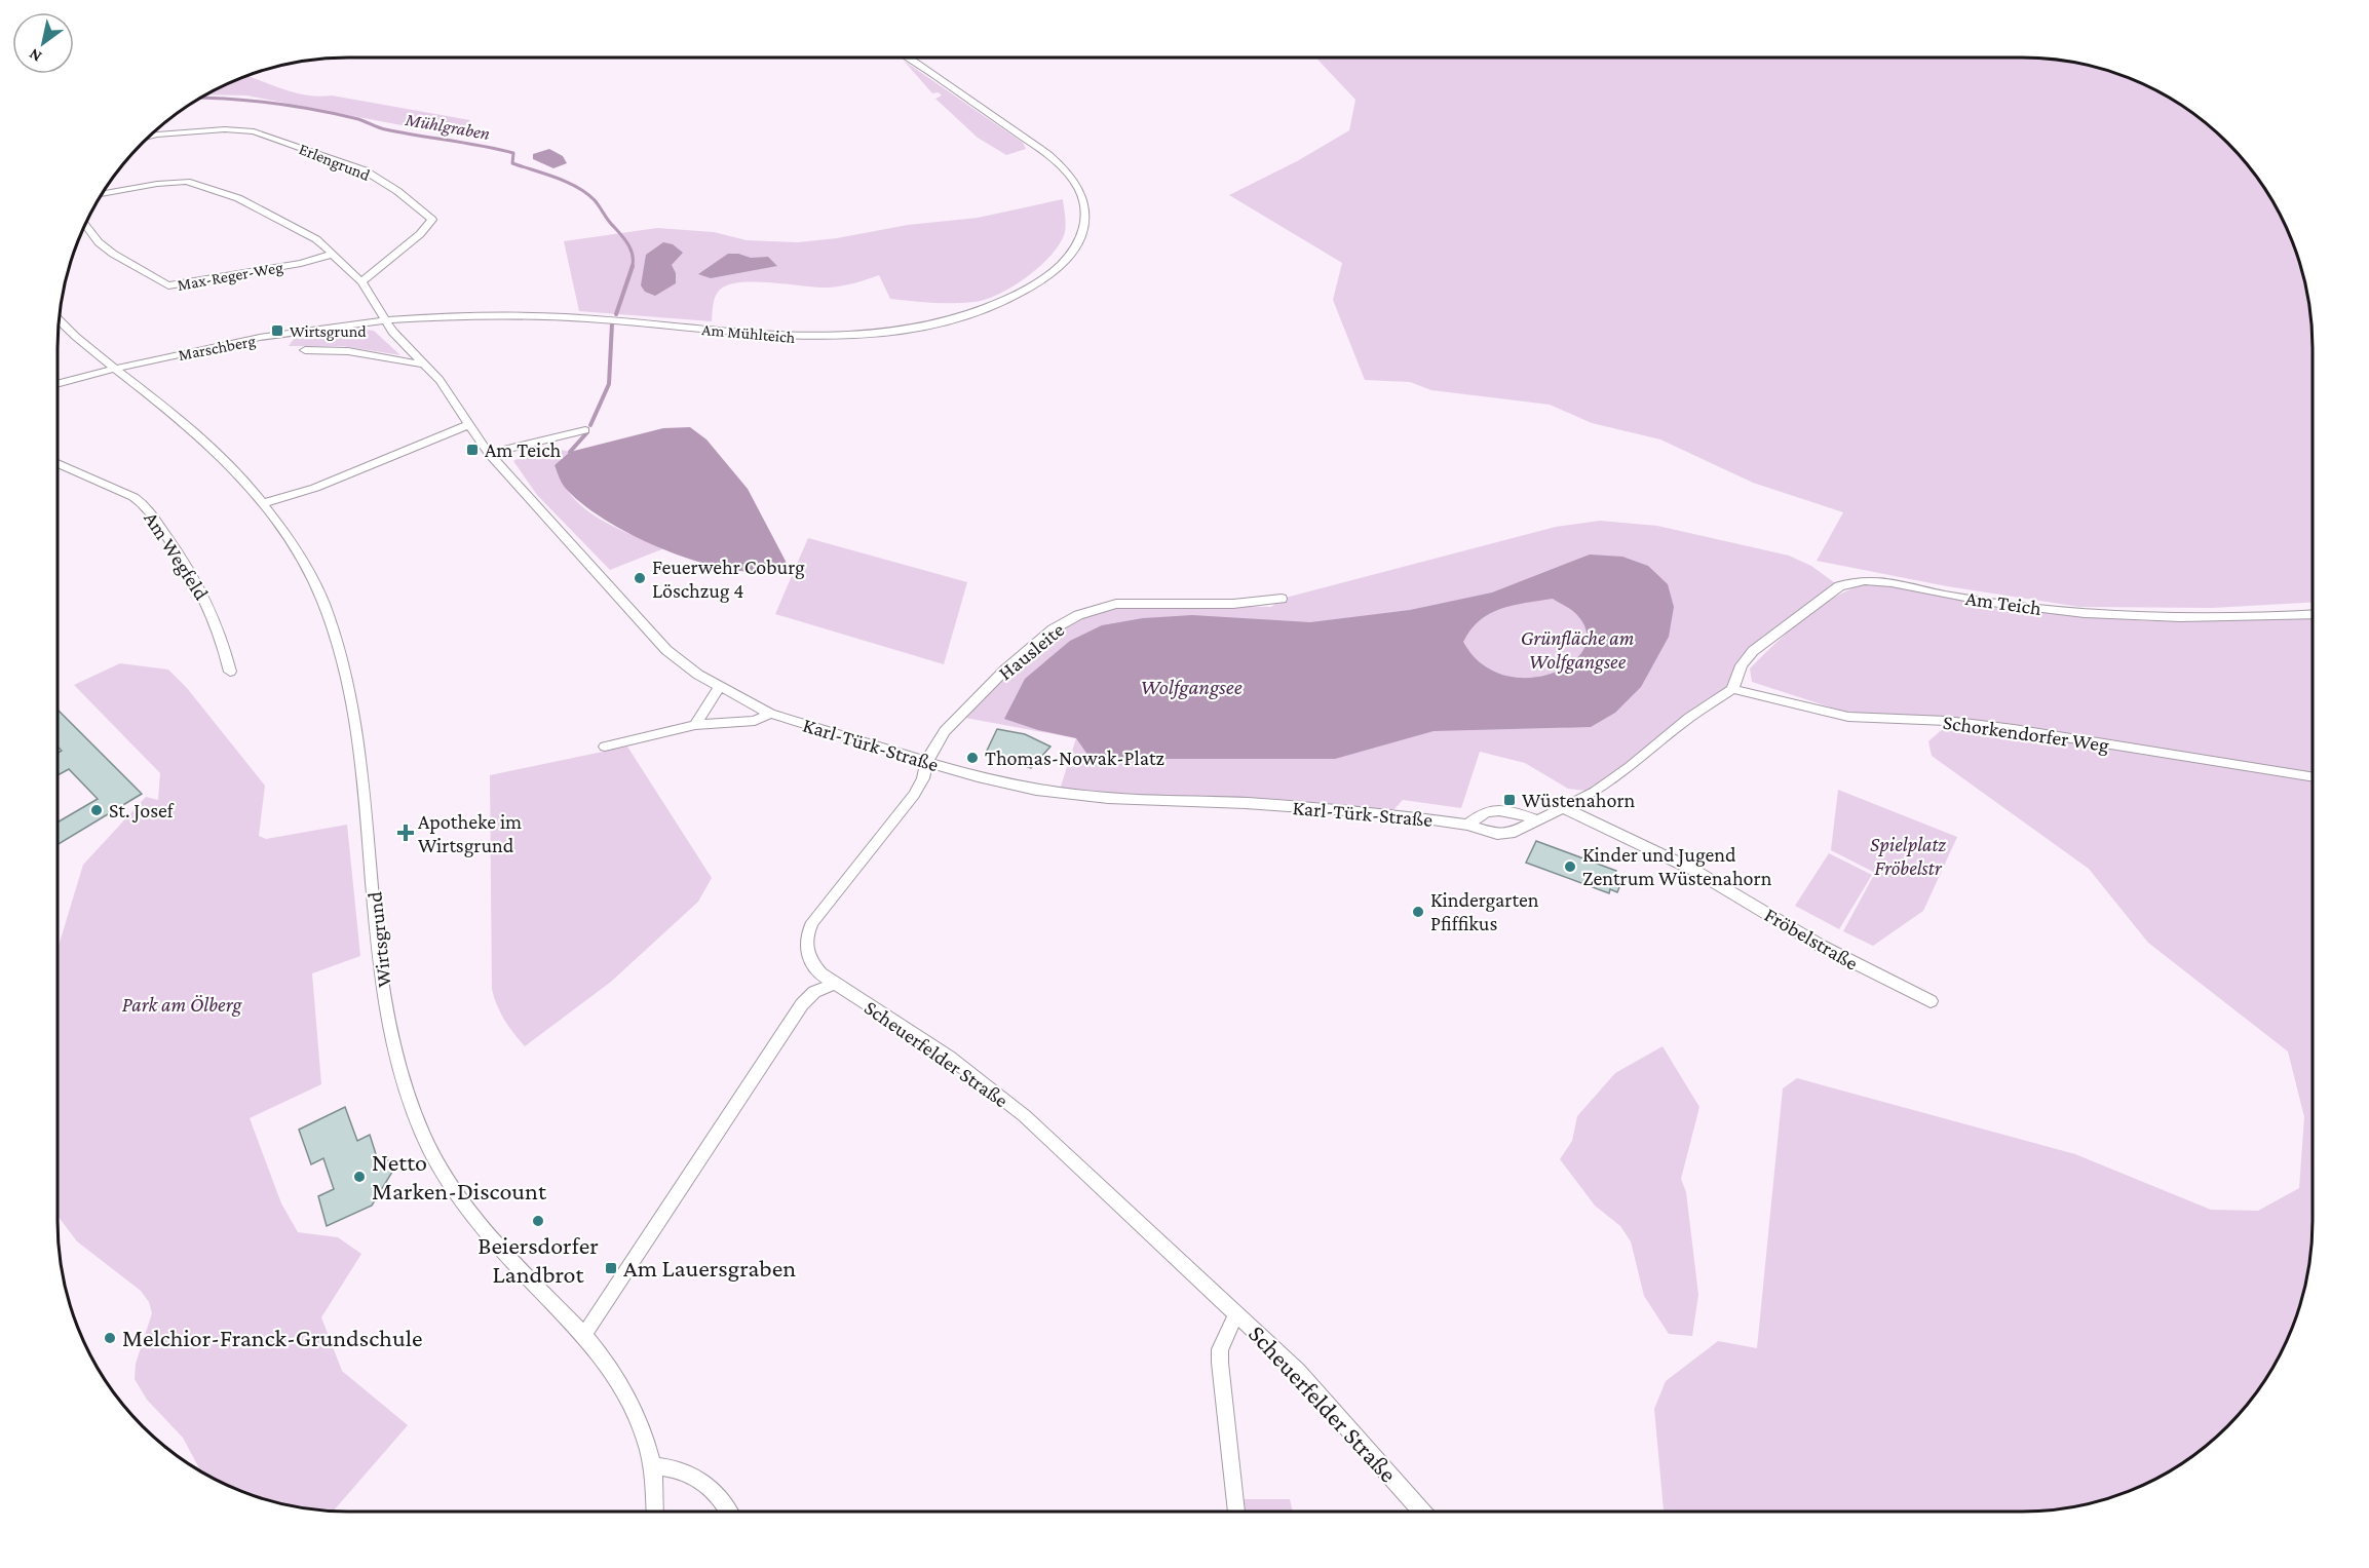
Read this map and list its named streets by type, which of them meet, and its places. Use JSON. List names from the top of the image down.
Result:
{
  "streets": {
    "street": [
      "Erlengrund",
      "Max-Reger-Weg",
      "Am Mühlteich",
      "Marschberg",
      "Am Wegfeld",
      "Am Teich",
      "Hausleite",
      "Schorkendorfer Weg",
      "Karl-Türk-Straße",
      "Fröbelstraße",
      "Wirtsgrund",
      "Scheuerfelder Straße"
    ]
  },
  "crossings": [
    ["Erlengrund", "Karl-Türk-Straße"],
    ["Max-Reger-Weg", "Karl-Türk-Straße"],
    ["Am Mühlteich", "Marschberg"],
    ["Am Mühlteich", "Karl-Türk-Straße"],
    ["Marschberg", "Karl-Türk-Straße"],
    ["Marschberg", "Wirtsgrund"],
    ["Am Teich", "Schorkendorfer Weg"],
    ["Am Teich", "Karl-Türk-Straße"],
    ["Hausleite", "Karl-Türk-Straße"],
    ["Hausleite", "Scheuerfelder Straße"],
    ["Schorkendorfer Weg", "Karl-Türk-Straße"],
    ["Karl-Türk-Straße", "Fröbelstraße"],
    ["Karl-Türk-Straße", "Scheuerfelder Straße"]
  ],
  "water": ["Mühlgraben", "Wolfgangsee"],
  "parks": ["Grünfläche am Wolfgangsee", "Spielplatz Fröbelstr", "Park am Ölberg"],
  "places": {
    "transit": [
      "Wirtsgrund",
      "Am Teich",
      "Wüstenahorn",
      "Am Lauersgraben"
    ],
    "other": [
      "Feuerwehr Coburg Löschzug 4",
      "Thomas-Nowak-Platz",
      "St. Josef",
      "Kinder und Jugend Zentrum Wüstenahorn",
      "Kindergarten Pfiffikus",
      "Netto Marken-Discount",
      "Beiersdorfer Landbrot",
      "Melchior-Franck-Grundschule"
    ],
    "health": ["Apotheke im Wirtsgrund"]
  },
  "north": "bottom left"
}
